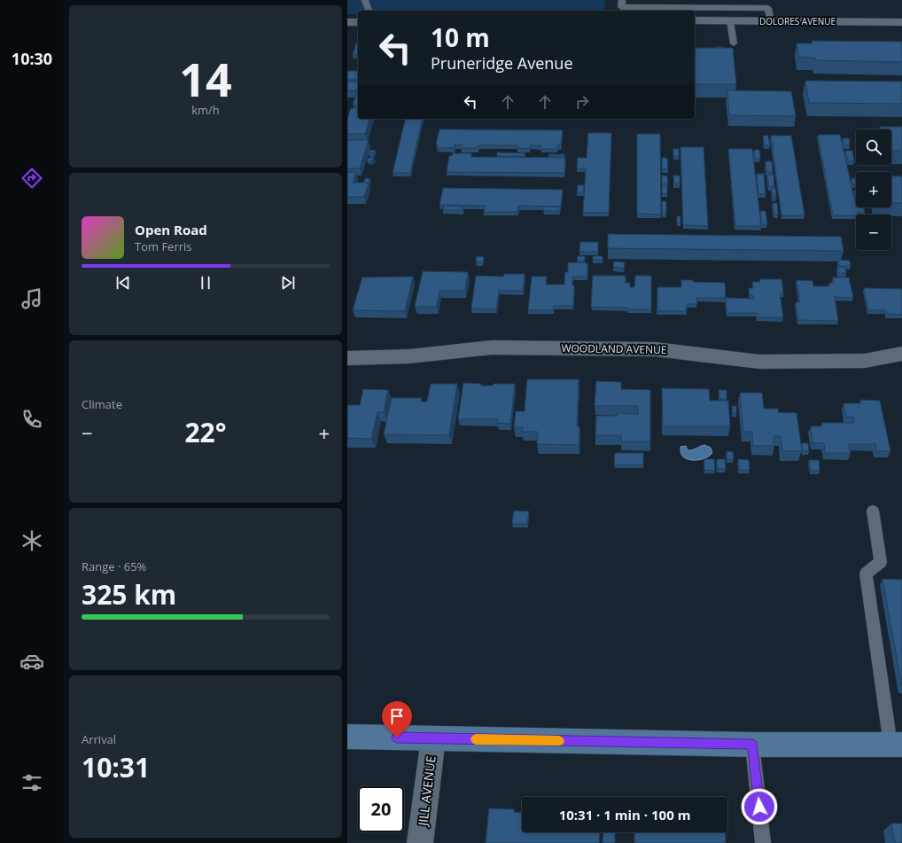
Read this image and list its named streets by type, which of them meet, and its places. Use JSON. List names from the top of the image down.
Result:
{
  "streets": {
    "street": ["DOLORES AVENUE", "WOODLAND AVENUE", "JILL AVENUE"]
  },
  "page": {
    "tabs": "10:30",
    "tile": [
      ["14", "km/h"],
      "Climate",
      ["Range · 65%", "325 km"],
      ["Arrival", "10:31"]
    ],
    "turn": ["10 m", "Pruneridge Avenue"],
    "map_buttons": ["+", "−"],
    "song": ["Open Road", "Tom Ferris"],
    "heat": ["−", "22°", "+"],
    "limit": "20",
    "trip": "10:31 · 1 min · 100 m"
  }
}
